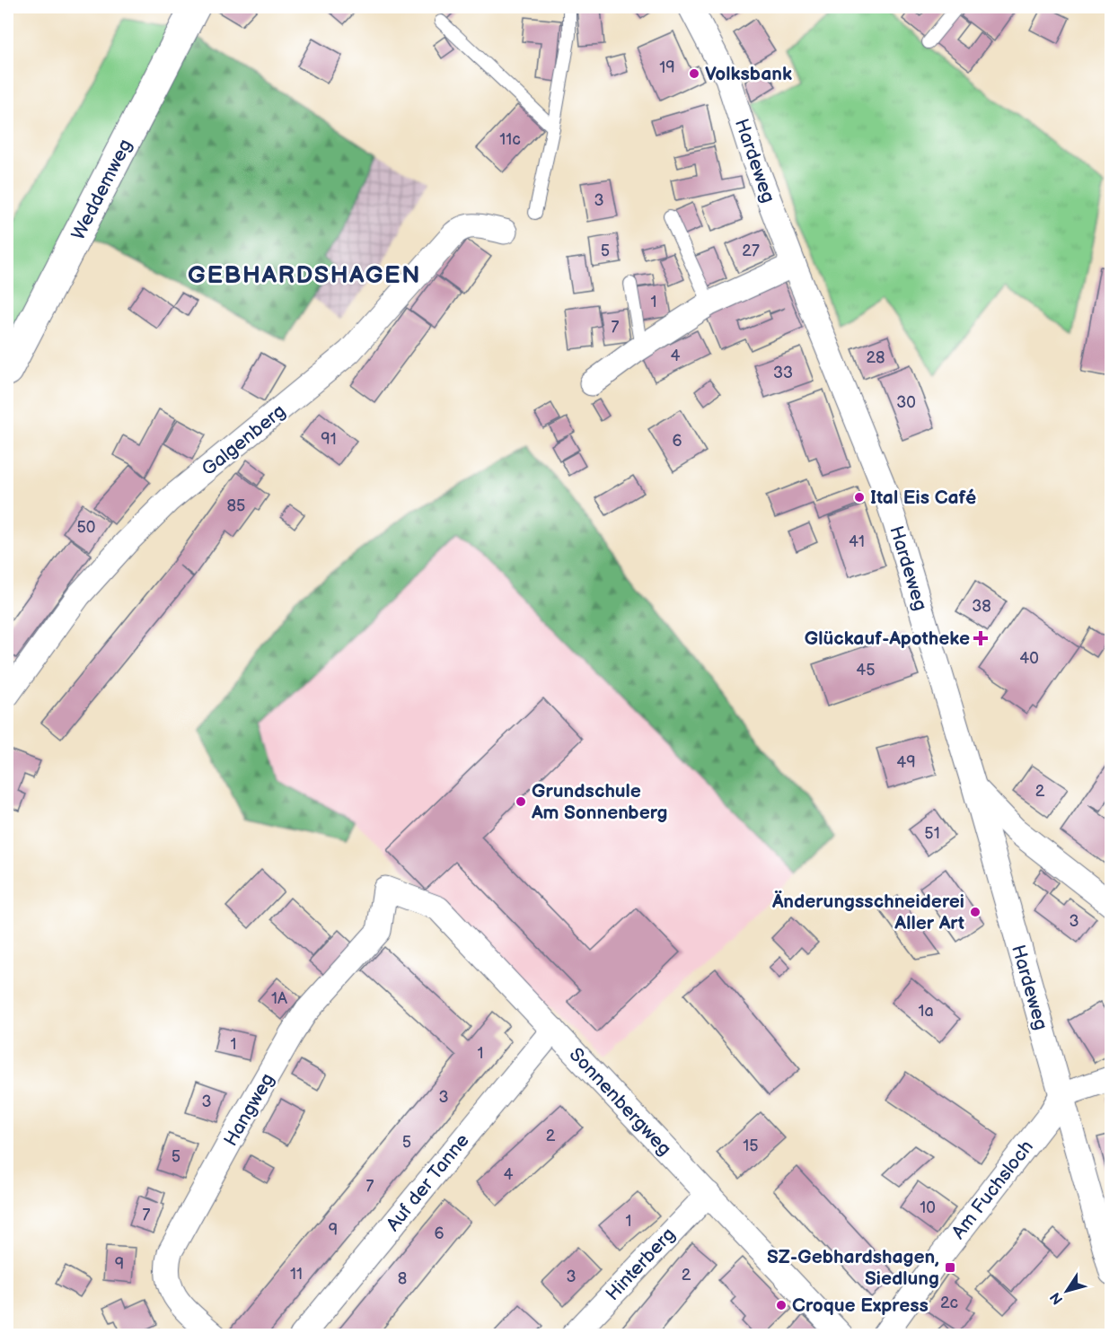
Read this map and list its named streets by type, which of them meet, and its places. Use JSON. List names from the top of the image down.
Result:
{
  "streets": {
    "main road": ["Weddemweg"],
    "street": [
      "Hardeweg",
      "Galgenberg",
      "Sonnenbergweg",
      "Hangweg",
      "Auf der Tanne",
      "Am Fuchsloch",
      "Hinterberg"
    ]
  },
  "crossings": [
    ["Hardeweg", "Am Fuchsloch"],
    ["Sonnenbergweg", "Hangweg"],
    ["Sonnenbergweg", "Auf der Tanne"],
    ["Sonnenbergweg", "Hinterberg"]
  ],
  "districts": ["GEBHARDSHAGEN"],
  "places": {
    "other": [
      "Volksbank",
      "Ital Eis Café",
      "Grundschule Am Sonnenberg",
      "Änderungsschneiderei Aller Art",
      "Croque Express"
    ],
    "health": ["Glückauf-Apotheke"],
    "transit": ["SZ-Gebhardshagen, Siedlung"]
  },
  "house_numbers": [
    "19",
    "11c",
    "3",
    "5",
    "27",
    "1",
    "7",
    "4",
    "28",
    "33",
    "30",
    "91",
    "6",
    "85",
    "50",
    "41",
    "38",
    "40",
    "45",
    "49",
    "2",
    "51",
    "3",
    "1A",
    "1a",
    "1",
    "1",
    "3",
    "3",
    "2",
    "5",
    "15",
    "5",
    "4",
    "7",
    "10",
    "7",
    "1",
    "9",
    "6",
    "9",
    "11",
    "2",
    "3",
    "8",
    "2c"
  ],
  "north": "bottom left"
}
